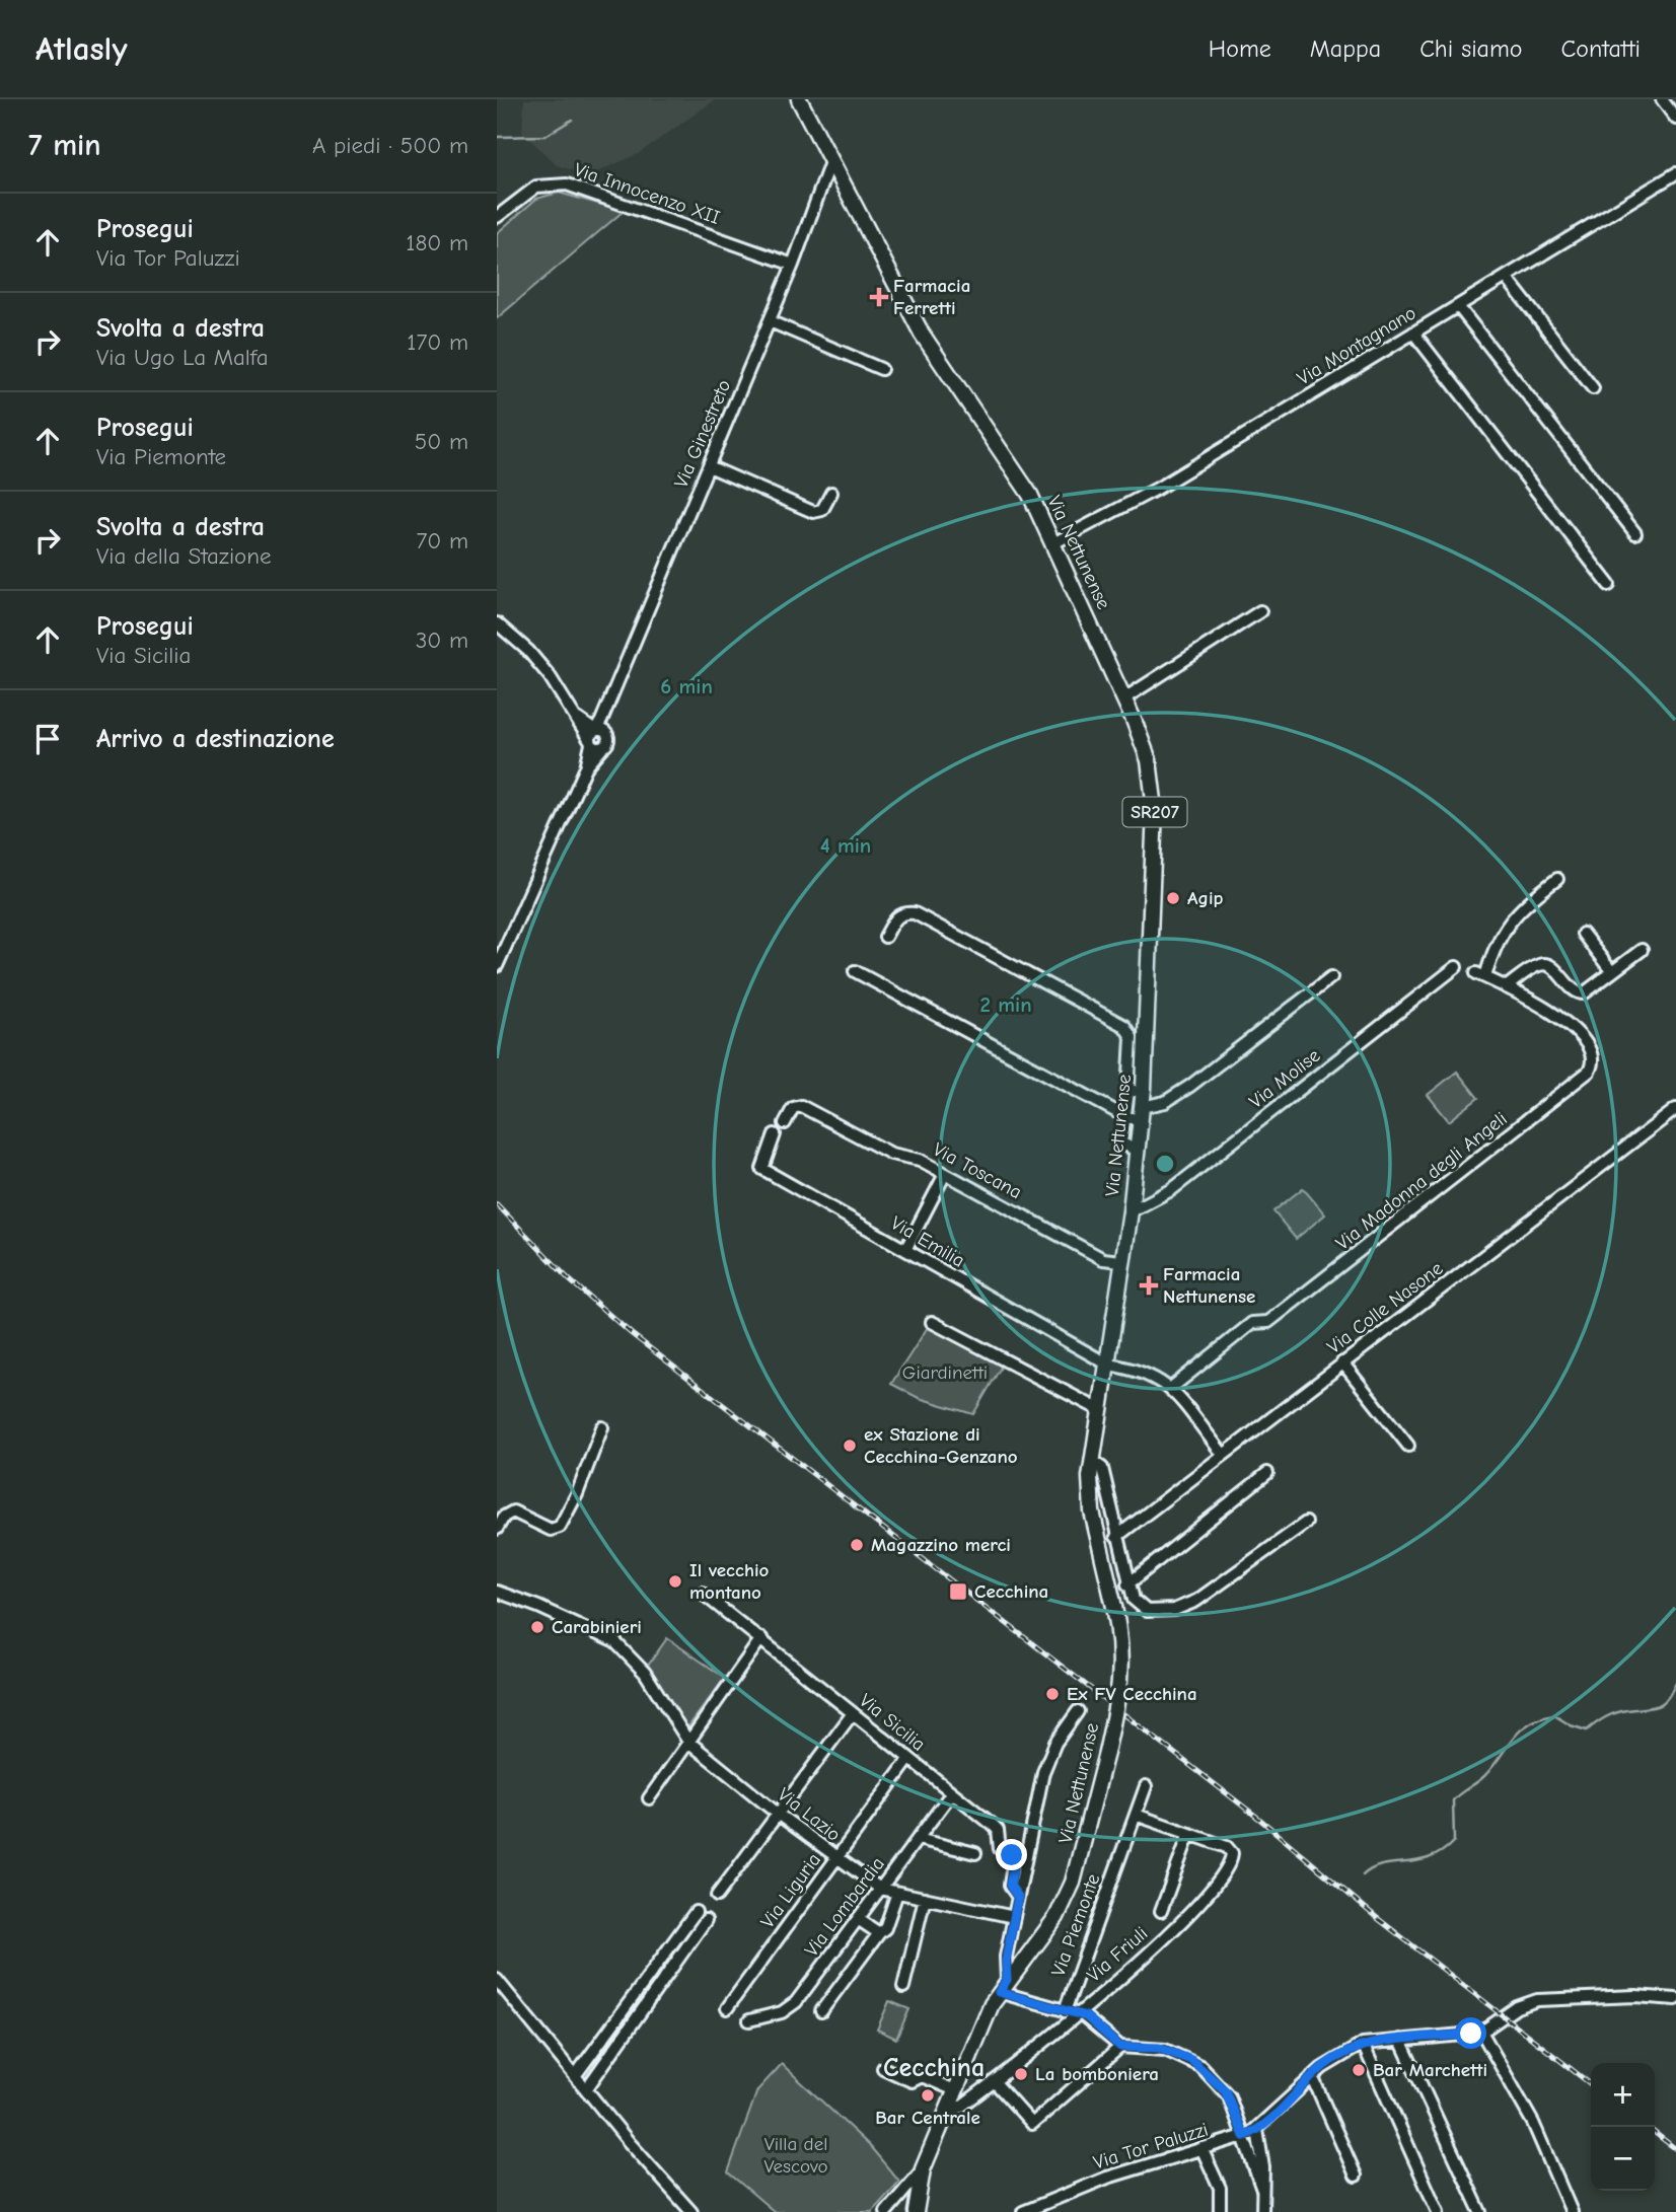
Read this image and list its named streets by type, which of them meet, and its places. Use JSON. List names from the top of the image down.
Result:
{
  "streets": {
    "main road": ["Via Nettunense", "SR207"],
    "street": [
      "Via Innocenzo XII",
      "Via Montagnano",
      "Via Ginestreto",
      "Via Molise",
      "Via Toscana",
      "Via Madonna degli Angeli",
      "Via Emilia",
      "Via Colle Nasone",
      "Via Sicilia",
      "Via Lazio",
      "Via Liguria",
      "Via Lombardia",
      "Via Piemonte",
      "Via Friuli",
      "Via Tor Paluzzi"
    ]
  },
  "crossings": [
    ["Via Innocenzo XII", "Via Ginestreto"],
    ["Via Montagnano", "Via Nettunense"],
    ["Via Ginestreto", "Via Nettunense"],
    ["Via Nettunense", "Via Molise"],
    ["Via Nettunense", "Via Toscana"],
    ["Via Nettunense", "Via Emilia"],
    ["Via Nettunense", "Via Friuli"],
    ["Via Sicilia", "Via Liguria"],
    ["Via Sicilia", "Via Lombardia"],
    ["Via Lazio", "Via Liguria"],
    ["Via Lazio", "Via Lombardia"]
  ],
  "districts": ["Cecchina"],
  "parks": ["Giardinetti", "Villa del Vescovo"],
  "places": {
    "health": ["Farmacia Ferretti", "Farmacia Nettunense"],
    "other": [
      "Agip",
      "ex Stazione di Cecchina-Genzano",
      "Magazzino merci",
      "Il vecchio montano",
      "Carabinieri",
      "Ex FV Cecchina",
      "Bar Marchetti",
      "La bomboniera",
      "Bar Centrale"
    ],
    "transit": ["Cecchina"]
  },
  "page": {
    "header": "Atlasly",
    "nav": [
      "Home",
      "Mappa",
      "Chi siamo",
      "Contatti"
    ],
    "heading": ["7 min", "A piedi · 500 m"],
    "list": [
      ["Prosegui", "Via Tor Paluzzi", "180 m"],
      ["Svolta a destra", "Via Ugo La Malfa", "170 m"],
      ["Prosegui", "Via Piemonte", "50 m"],
      ["Svolta a destra", "Via della Stazione", "70 m"],
      ["Prosegui", "Via Sicilia", "30 m"],
      "Arrivo a destinazione"
    ],
    "map_buttons": ["+", "−"]
  },
  "rings": ["6 min", "4 min", "2 min"]
}
